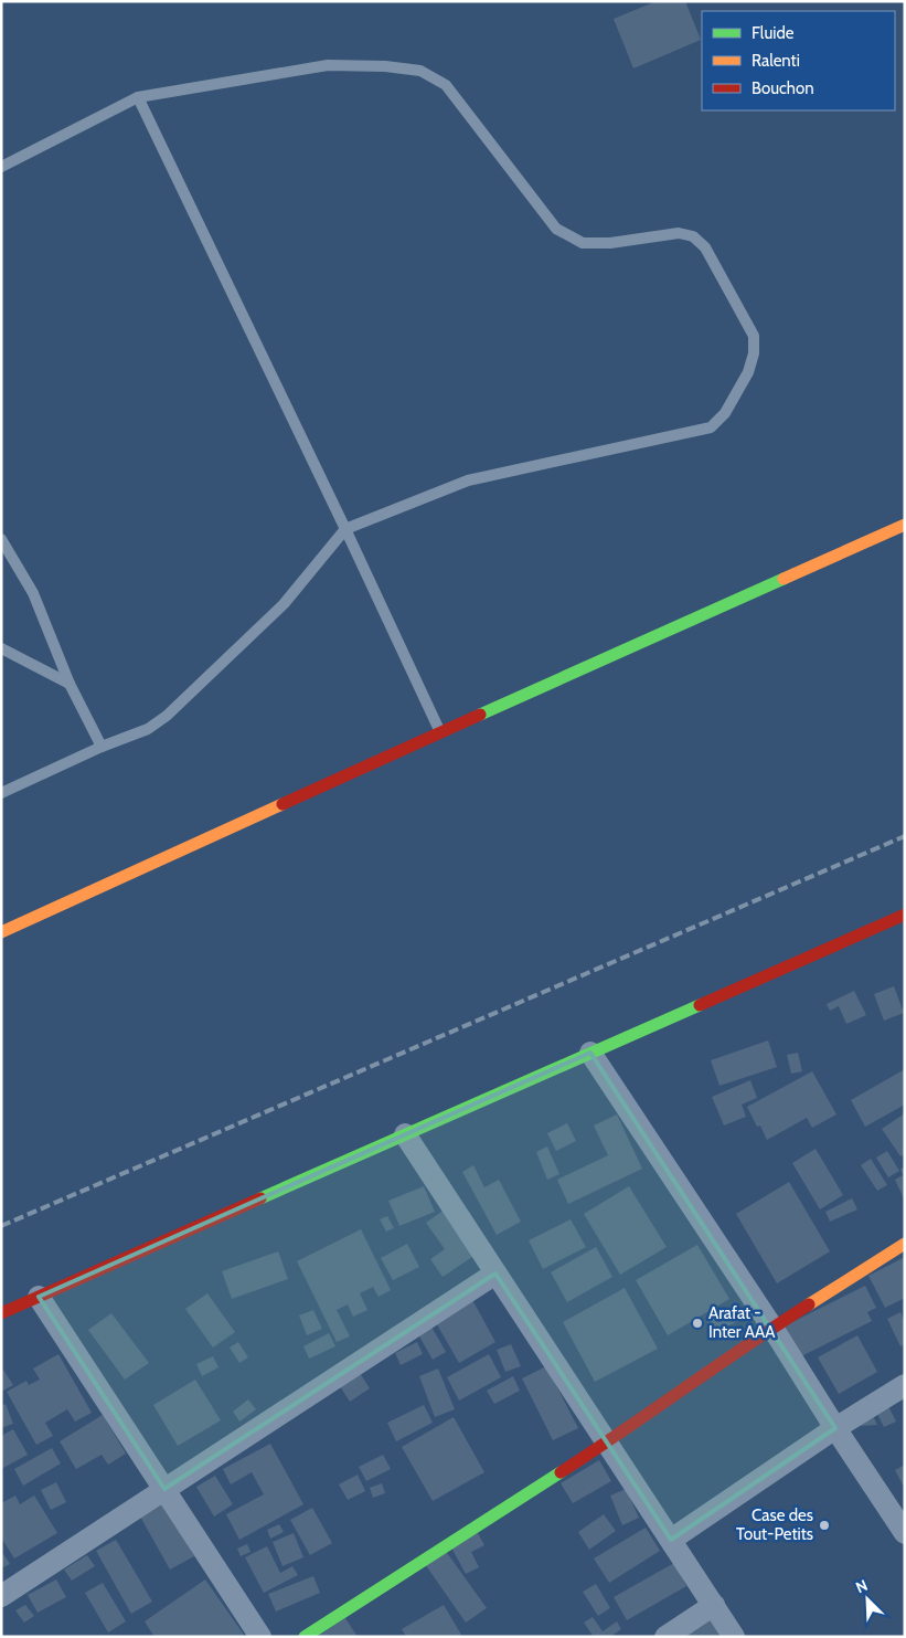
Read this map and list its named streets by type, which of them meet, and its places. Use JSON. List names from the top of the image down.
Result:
{
  "places": ["Arafat - Inter AAA", "Case des Tout-Petits"],
  "legend": ["Fluide", "Ralenti", "Bouchon"],
  "north": "top left"
}
